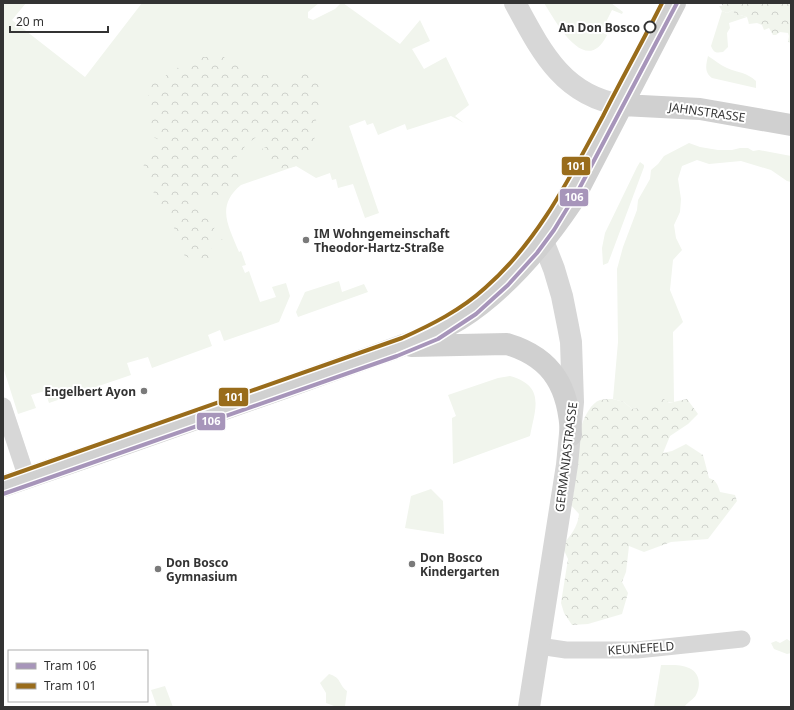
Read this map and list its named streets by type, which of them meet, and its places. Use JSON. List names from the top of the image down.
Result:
{
  "streets": {
    "main road": ["JAHNSTRASSE"],
    "street": ["GERMANIASTRASSE"],
    "lane": ["KEUNEFELD"]
  },
  "crossings": [
    ["GERMANIASTRASSE", "KEUNEFELD"]
  ],
  "places": [
    "An Don Bosco",
    "IM Wohngemeinschaft Theodor-Hartz-Straße",
    "Engelbert Ayon",
    "Don Bosco Kindergarten",
    "Don Bosco Gymnasium"
  ],
  "lines": ["tram line 106", "tram line 101"],
  "legend": ["Tram 106", "Tram 101"],
  "scale_bar": "20 m"
}
